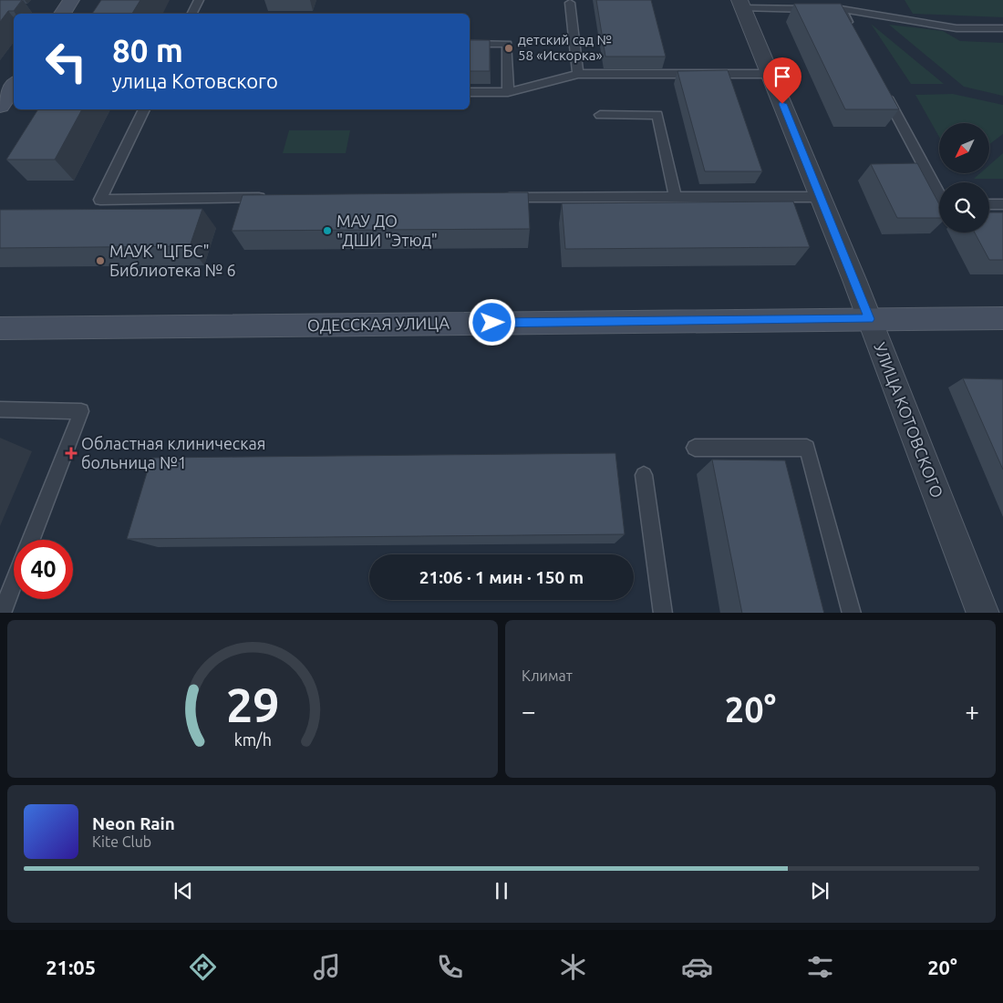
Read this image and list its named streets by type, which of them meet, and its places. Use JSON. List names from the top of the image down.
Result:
{
  "streets": {
    "street": ["ОДЕССКАЯ УЛИЦА", "УЛИЦА КОТОВСКОГО"]
  },
  "crossings": [
    ["ОДЕССКАЯ УЛИЦА", "УЛИЦА КОТОВСКОГО"]
  ],
  "places": {
    "other": ["детский сад № 58 «Искорка»", "МАУ ДО \"ДШИ \"Этюд\"", "МАУК \"ЦГБС\" Библиотека № 6"],
    "health": ["Областная клиническая больница №1"]
  },
  "north": "bottom left",
  "page": {
    "turn": ["80 m", "улица Котовского"],
    "limit": "40",
    "trip": "21:06 · 1 мин · 150 m",
    "tile": "Климат",
    "heat": ["−", "20°", "+"],
    "song": ["Neon Rain", "Kite Club"],
    "tabs": ["21:05", "20°"],
    "gauge": ["29", "km/h"]
  }
}
